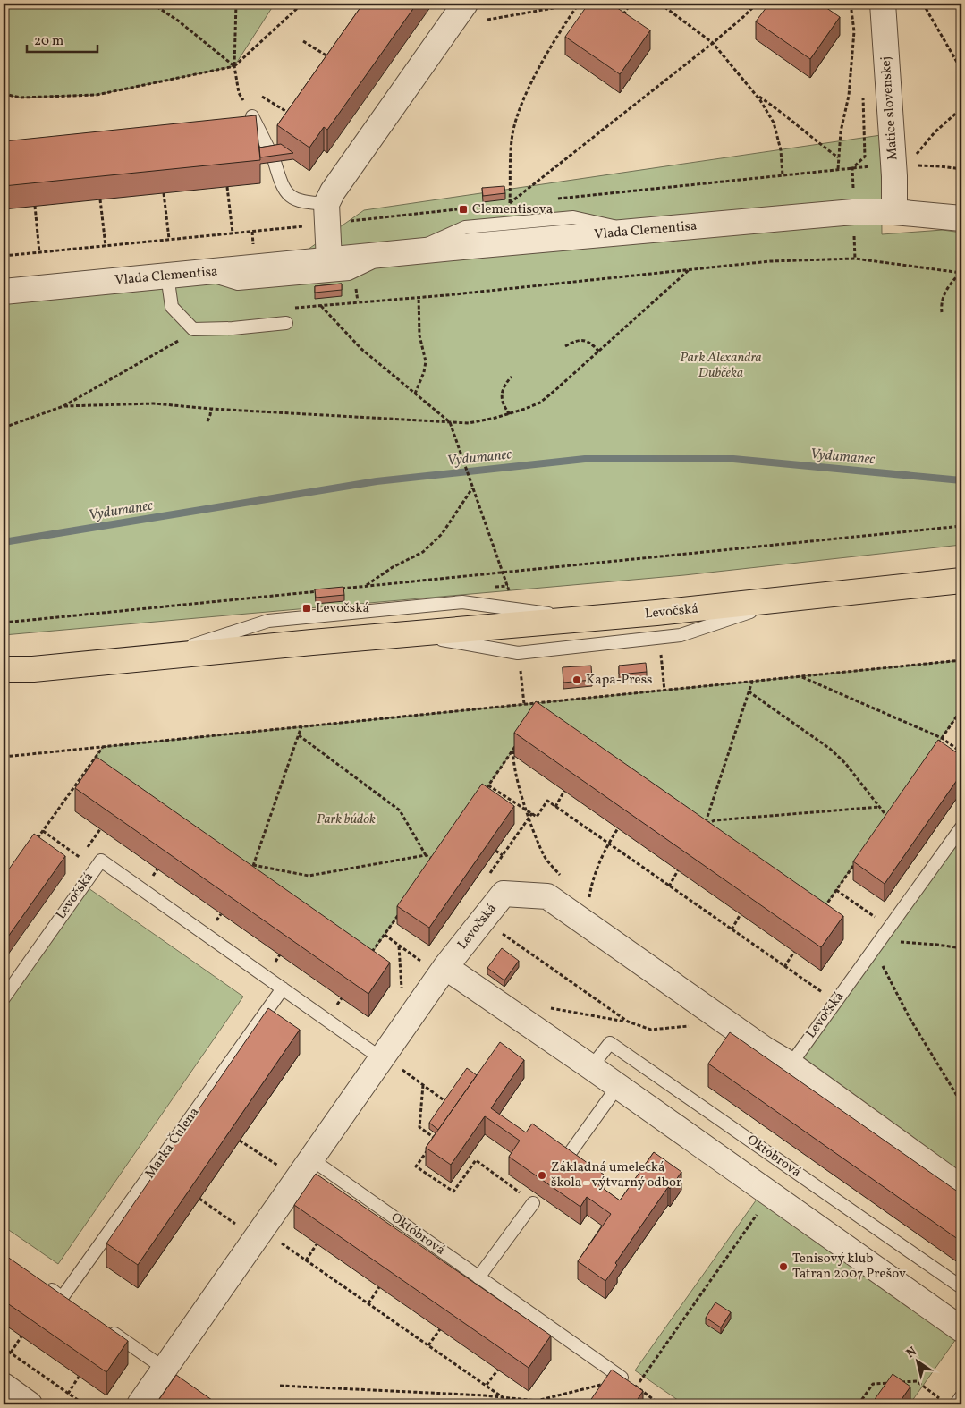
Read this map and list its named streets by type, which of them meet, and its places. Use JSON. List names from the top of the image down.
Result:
{
  "streets": {
    "main road": ["Levočská"],
    "street": ["Matice slovenskej", "Vlada Clementisa"],
    "lane": ["Marka Čulena", "Októbrová"]
  },
  "crossings": [
    ["Matice slovenskej", "Vlada Clementisa"],
    ["Levočská", "Marka Čulena"]
  ],
  "water": ["Vydumanec"],
  "parks": ["Park Alexandra Dubčeka", "Park búdok"],
  "places": {
    "transit": ["Clementisova", "Levočská"],
    "other": ["Kapa-Press", "Základná umelecká škola - výtvarný odbor", "Tenisový klub Tatran 2007 Prešov"]
  },
  "scale_bar": "20 m",
  "north": "top left"
}
